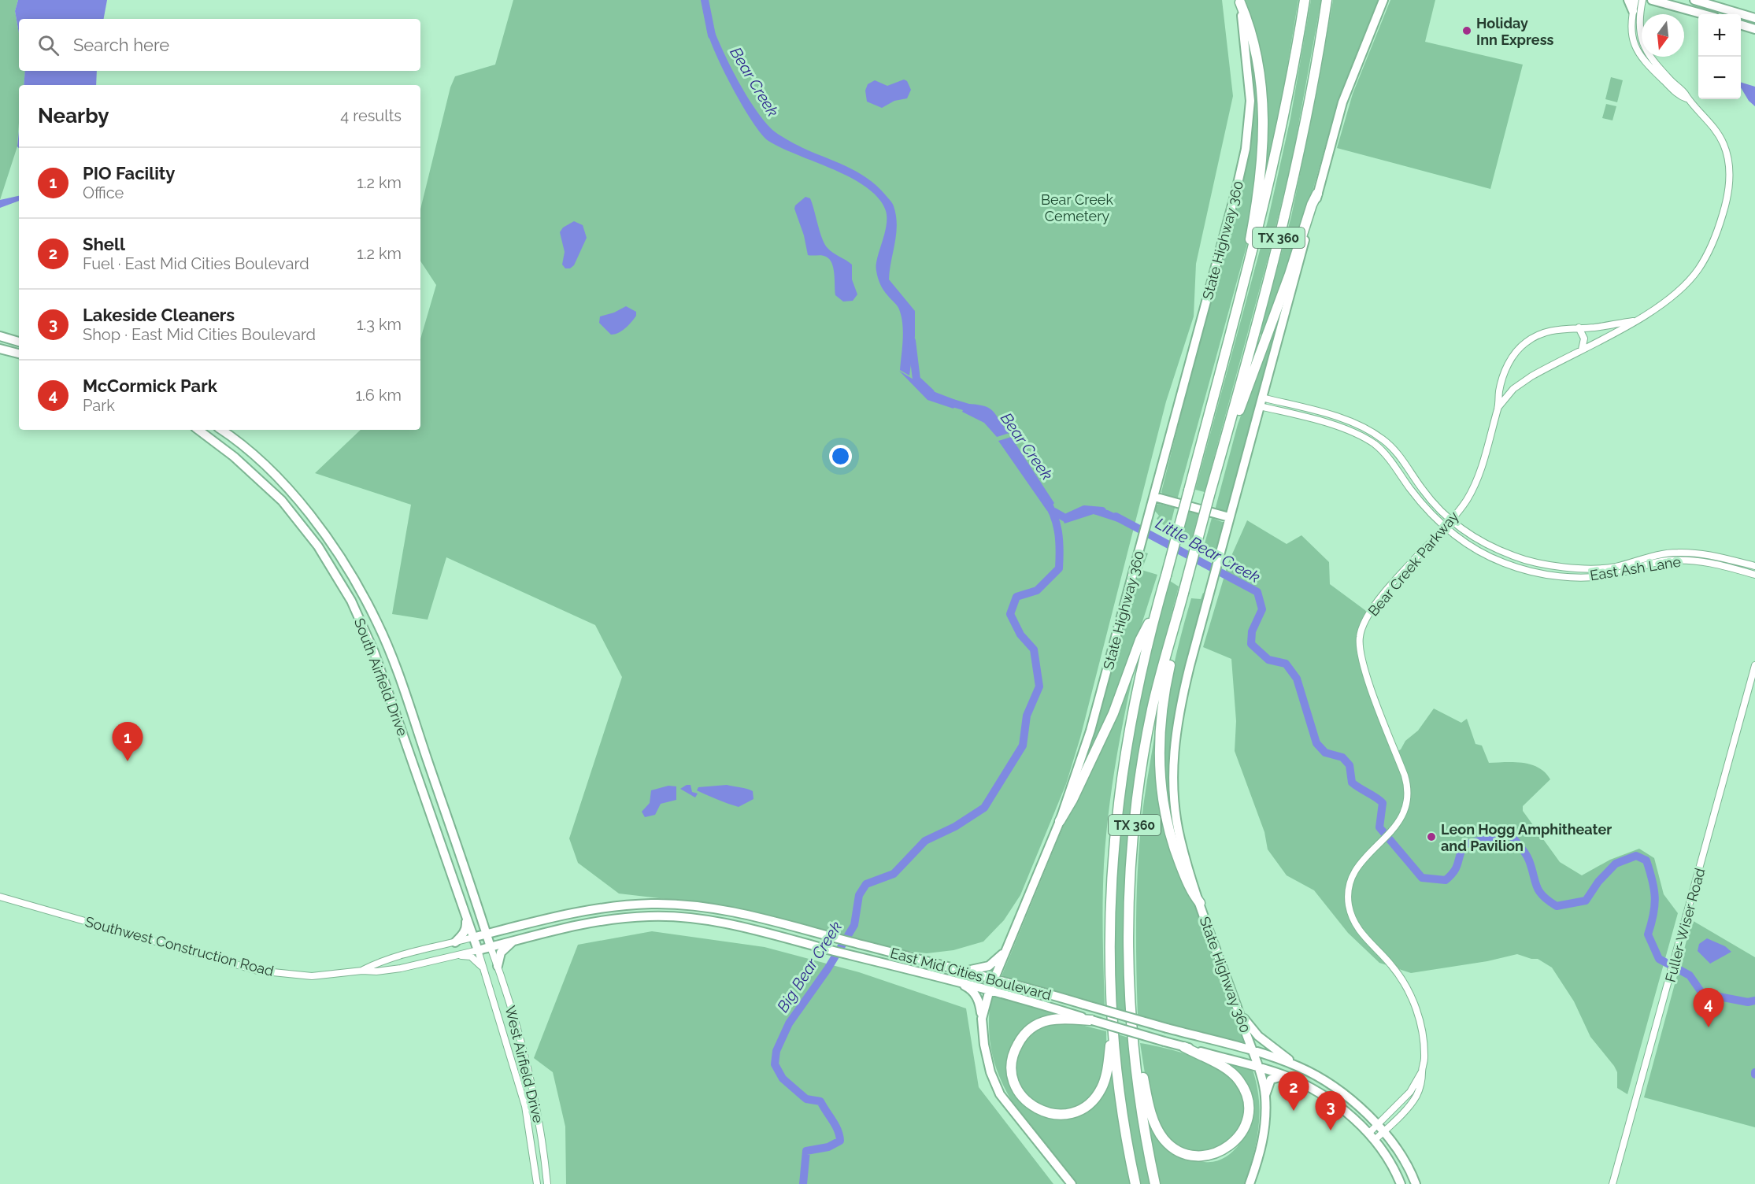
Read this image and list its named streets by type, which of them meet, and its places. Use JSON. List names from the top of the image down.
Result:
{
  "streets": {
    "highway": ["TX 360"],
    "main road": ["State Highway 360", "South Airfield Drive", "East Mid Cities Boulevard"],
    "street": [
      "Bear Creek Parkway",
      "East Ash Lane",
      "Fuller-Wiser Road",
      "Southwest Construction Road",
      "West Airfield Drive"
    ]
  },
  "crossings": [
    ["State Highway 360", "East Ash Lane"],
    ["State Highway 360", "East Mid Cities Boulevard"],
    ["Bear Creek Parkway", "East Ash Lane"],
    ["Bear Creek Parkway", "East Mid Cities Boulevard"],
    ["South Airfield Drive", "Southwest Construction Road"],
    ["South Airfield Drive", "East Mid Cities Boulevard"],
    ["South Airfield Drive", "West Airfield Drive"],
    ["Southwest Construction Road", "East Mid Cities Boulevard"],
    ["Southwest Construction Road", "West Airfield Drive"],
    ["East Mid Cities Boulevard", "West Airfield Drive"]
  ],
  "water": ["Bear Creek", "Little Bear Creek", "Big Bear Creek"],
  "parks": ["Bear Creek Cemetery"],
  "places": ["Holiday Inn Express", "Leon Hogg Amphitheater and Pavilion"],
  "north": "bottom",
  "page": {
    "map_buttons": ["+", "−"],
    "search": "Search here",
    "heading": ["Nearby", "4 results"],
    "list": [
      {
        "mark": "1",
        "name": "PIO Facility",
        "note": "Office",
        "value": "1.2 km"
      },
      {
        "mark": "2",
        "name": "Shell",
        "note": "Fuel · East Mid Cities Boulevard",
        "value": "1.2 km"
      },
      {
        "mark": "3",
        "name": "Lakeside Cleaners",
        "note": "Shop · East Mid Cities Boulevard",
        "value": "1.3 km"
      },
      {
        "mark": "4",
        "name": "McCormick Park",
        "note": "Park",
        "value": "1.6 km"
      }
    ],
    "pins": [
      "1",
      "4",
      "2",
      "3"
    ]
  }
}
